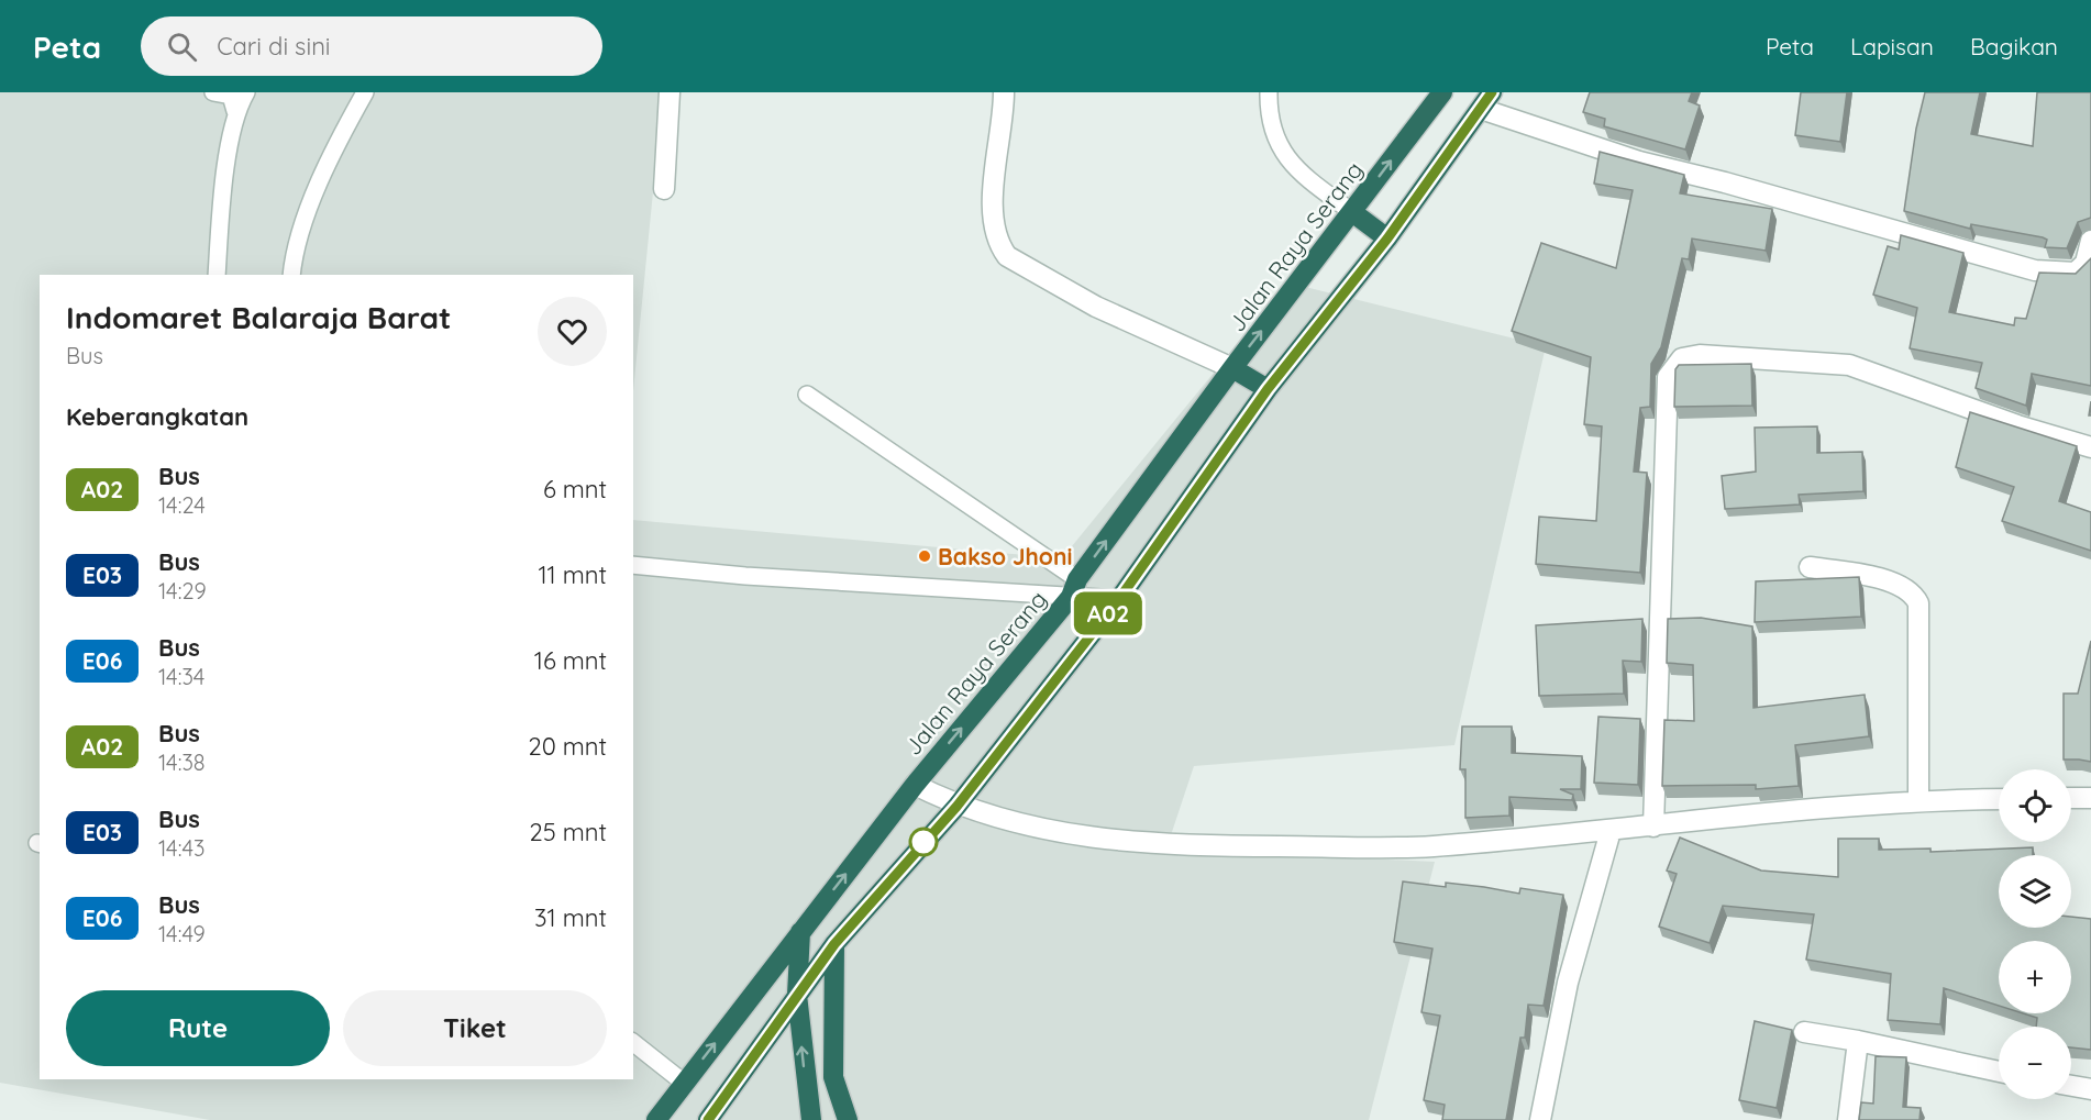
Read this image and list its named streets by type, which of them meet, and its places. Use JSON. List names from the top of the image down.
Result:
{
  "streets": {
    "highway": ["Jalan Raya Serang"]
  },
  "places": ["Bakso Jhoni"],
  "lines": ["bus line A02"],
  "page": {
    "header": "Peta",
    "search": "Cari di sini",
    "nav": ["Peta", "Lapisan", "Bagikan"],
    "on_map": "A02",
    "heading": [
      ["Indomaret Balaraja Barat", "Bus"],
      "Keberangkatan"
    ],
    "list": [
      {
        "mark": "A02",
        "name": "Bus",
        "note": "14:24",
        "value": "6 mnt"
      },
      {
        "mark": "E03",
        "name": "Bus",
        "note": "14:29",
        "value": "11 mnt"
      },
      {
        "mark": "E06",
        "name": "Bus",
        "note": "14:34",
        "value": "16 mnt"
      },
      {
        "mark": "A02",
        "name": "Bus",
        "note": "14:38",
        "value": "20 mnt"
      },
      {
        "mark": "E03",
        "name": "Bus",
        "note": "14:43",
        "value": "25 mnt"
      },
      {
        "mark": "E06",
        "name": "Bus",
        "note": "14:49",
        "value": "31 mnt"
      }
    ],
    "map_buttons": ["+", "−"],
    "buttons": ["Rute", "Tiket"]
  }
}
